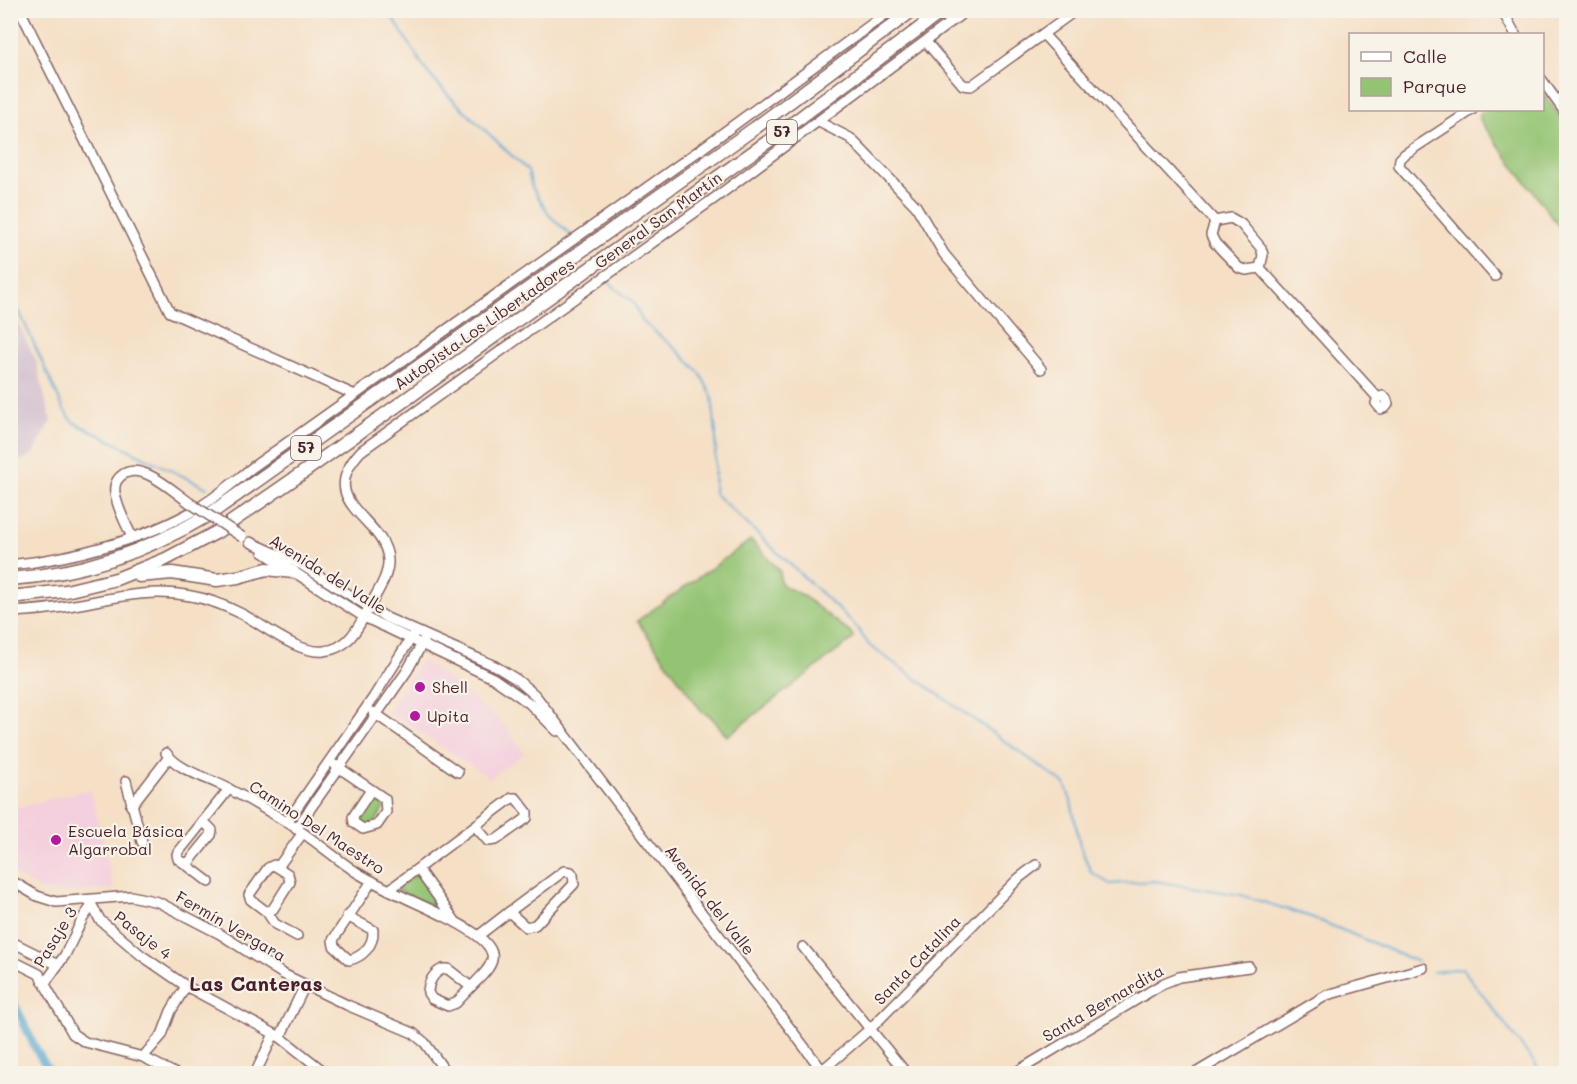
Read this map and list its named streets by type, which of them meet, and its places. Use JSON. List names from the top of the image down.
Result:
{
  "streets": {
    "highway": ["57", "Autopista Los Libertadores"],
    "street": [
      "General San Martín",
      "Avenida del Valle",
      "Camino Del Maestro",
      "Fermín Vergara",
      "Pasaje 4",
      "Pasaje 3",
      "Santa Catalina",
      "Santa Bernardita"
    ]
  },
  "crossings": [
    ["General San Martín", "Avenida del Valle"],
    ["Avenida del Valle", "Santa Catalina"],
    ["Fermín Vergara", "Pasaje 4"],
    ["Fermín Vergara", "Pasaje 3"],
    ["Pasaje 4", "Pasaje 3"]
  ],
  "districts": ["Las Canteras"],
  "places": ["Shell", "Upita", "Escuela Básica Algarrobal"],
  "legend": ["Calle", "Parque"]
}
